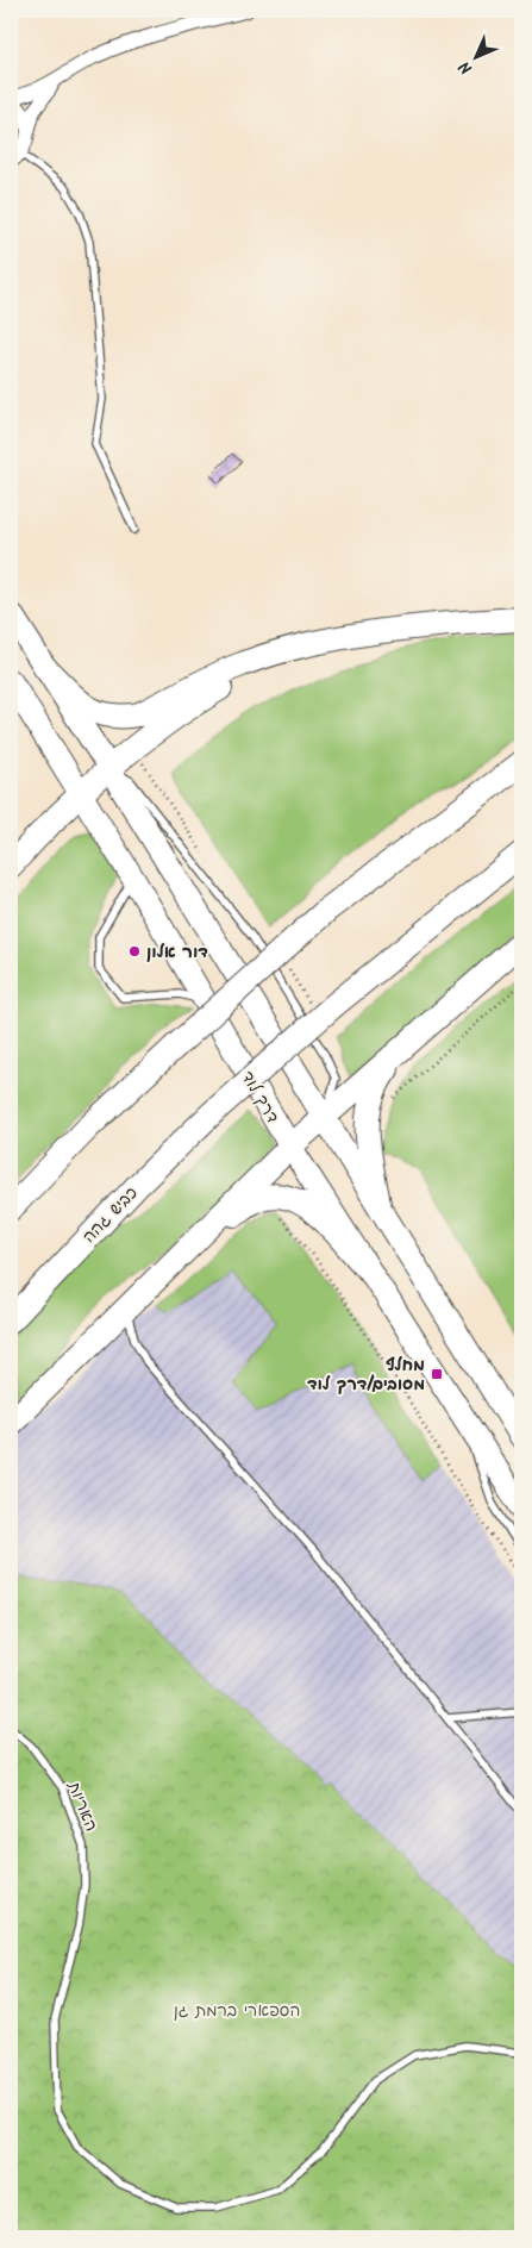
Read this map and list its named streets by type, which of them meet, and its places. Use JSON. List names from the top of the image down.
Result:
{
  "streets": {
    "highway": ["כביש גהה"],
    "main road": ["דרך לוד"],
    "lane": ["האריות"]
  },
  "parks": ["הספארי ברמת גן"],
  "places": {
    "other": ["דור אלון"],
    "transit": ["מחלף מסובים/דרך לוד"]
  },
  "north": "bottom left"
}
